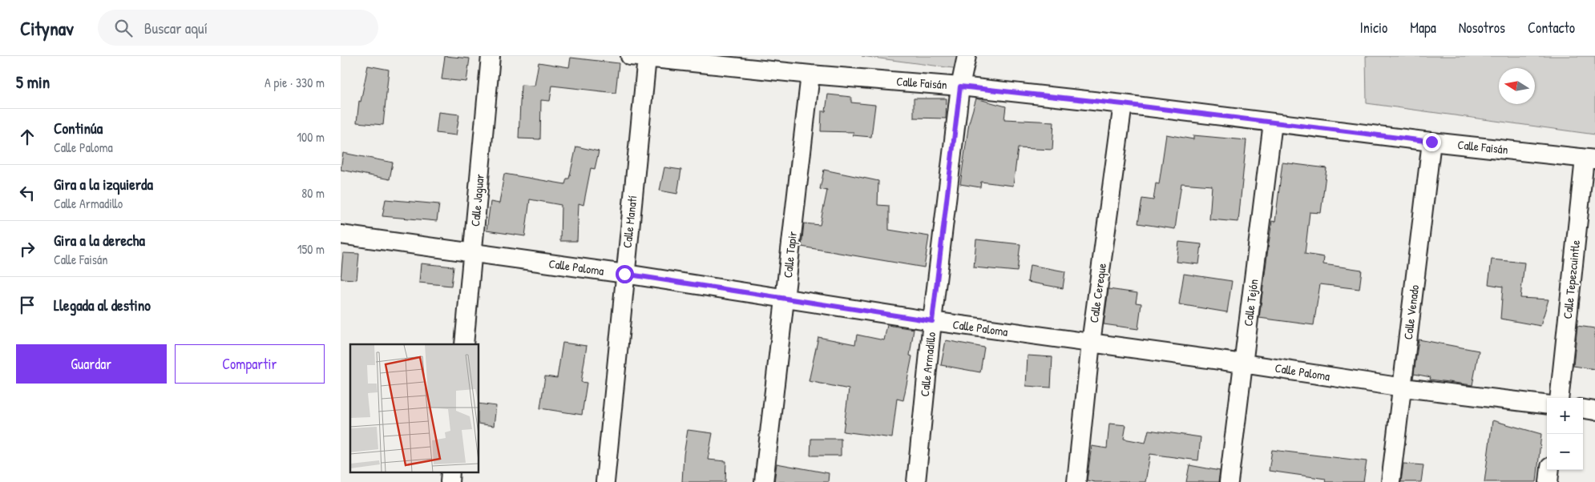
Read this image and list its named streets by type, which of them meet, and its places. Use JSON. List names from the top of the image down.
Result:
{
  "streets": {
    "street": [
      "Calle Faisán",
      "Calle Jaguar",
      "Calle Manatí",
      "Calle Tapir",
      "Calle Paloma",
      "Calle Tepezcuintle",
      "Calle Cereque",
      "Calle Tejón",
      "Calle Venado",
      "Calle Armadillo"
    ]
  },
  "crossings": [
    ["Calle Faisán", "Calle Manatí"],
    ["Calle Faisán", "Calle Tapir"],
    ["Calle Faisán", "Calle Tepezcuintle"],
    ["Calle Faisán", "Calle Cereque"],
    ["Calle Faisán", "Calle Tejón"],
    ["Calle Faisán", "Calle Venado"],
    ["Calle Faisán", "Calle Armadillo"],
    ["Calle Jaguar", "Calle Paloma"],
    ["Calle Manatí", "Calle Paloma"],
    ["Calle Tapir", "Calle Paloma"],
    ["Calle Paloma", "Calle Cereque"],
    ["Calle Paloma", "Calle Tejón"],
    ["Calle Paloma", "Calle Venado"],
    ["Calle Paloma", "Calle Armadillo"]
  ],
  "north": "left",
  "page": {
    "header": "Citynav",
    "search": "Buscar aquí",
    "nav": [
      "Inicio",
      "Mapa",
      "Nosotros",
      "Contacto"
    ],
    "heading": ["5 min", "A pie · 330 m"],
    "list": [
      ["Continúa", "Calle Paloma", "100 m"],
      ["Gira a la izquierda", "Calle Armadillo", "80 m"],
      ["Gira a la derecha", "Calle Faisán", "150 m"],
      "Llegada al destino"
    ],
    "buttons": ["Guardar", "Compartir"],
    "map_buttons": ["+", "−"]
  }
}
